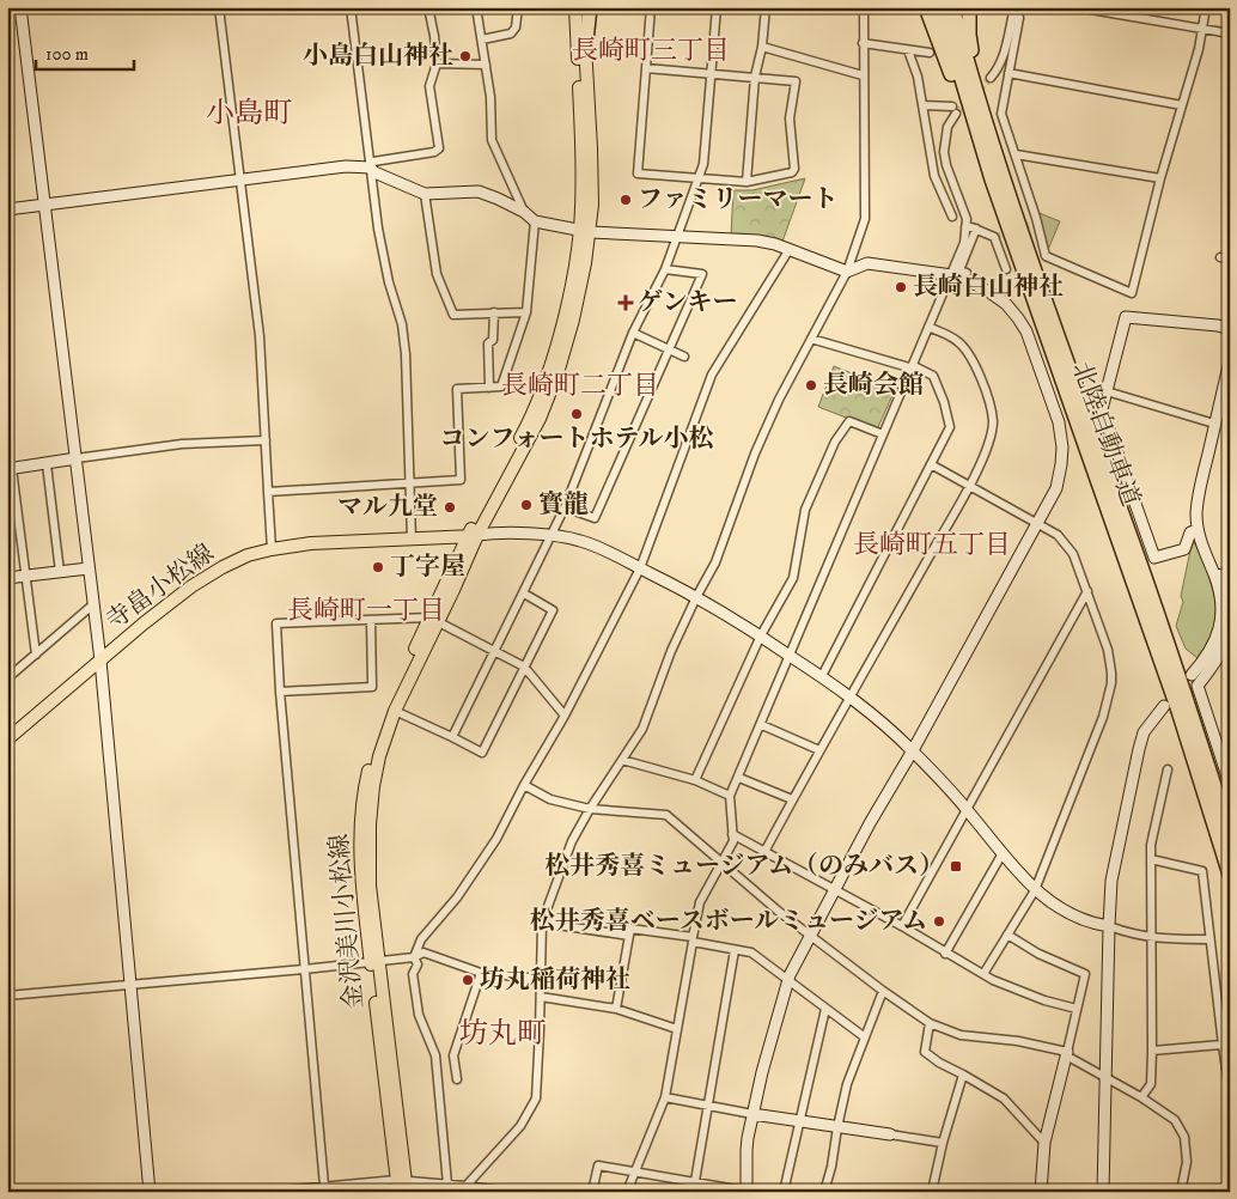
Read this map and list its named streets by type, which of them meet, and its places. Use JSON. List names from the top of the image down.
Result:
{
  "streets": {
    "highway": ["北陸自動車道"],
    "main road": ["寺畠小松線", "金沢美川小松線"]
  },
  "districts": [
    "長崎町三丁目",
    "小島町",
    "長崎町二丁目",
    "長崎町五丁目",
    "長崎町一丁目",
    "坊丸町"
  ],
  "places": {
    "other": [
      "小島白山神社",
      "ファミリーマート",
      "長崎白山神社",
      "長崎会館",
      "コンフォートホテル小松",
      "寳龍",
      "マル九堂",
      "丁字屋",
      "松井秀喜ベースボールミュージアム",
      "坊丸稲荷神社"
    ],
    "health": ["ゲンキー"],
    "transit": ["松井秀喜ミュージアム（のみバス）"]
  },
  "scale_bar": "100 m"
}
